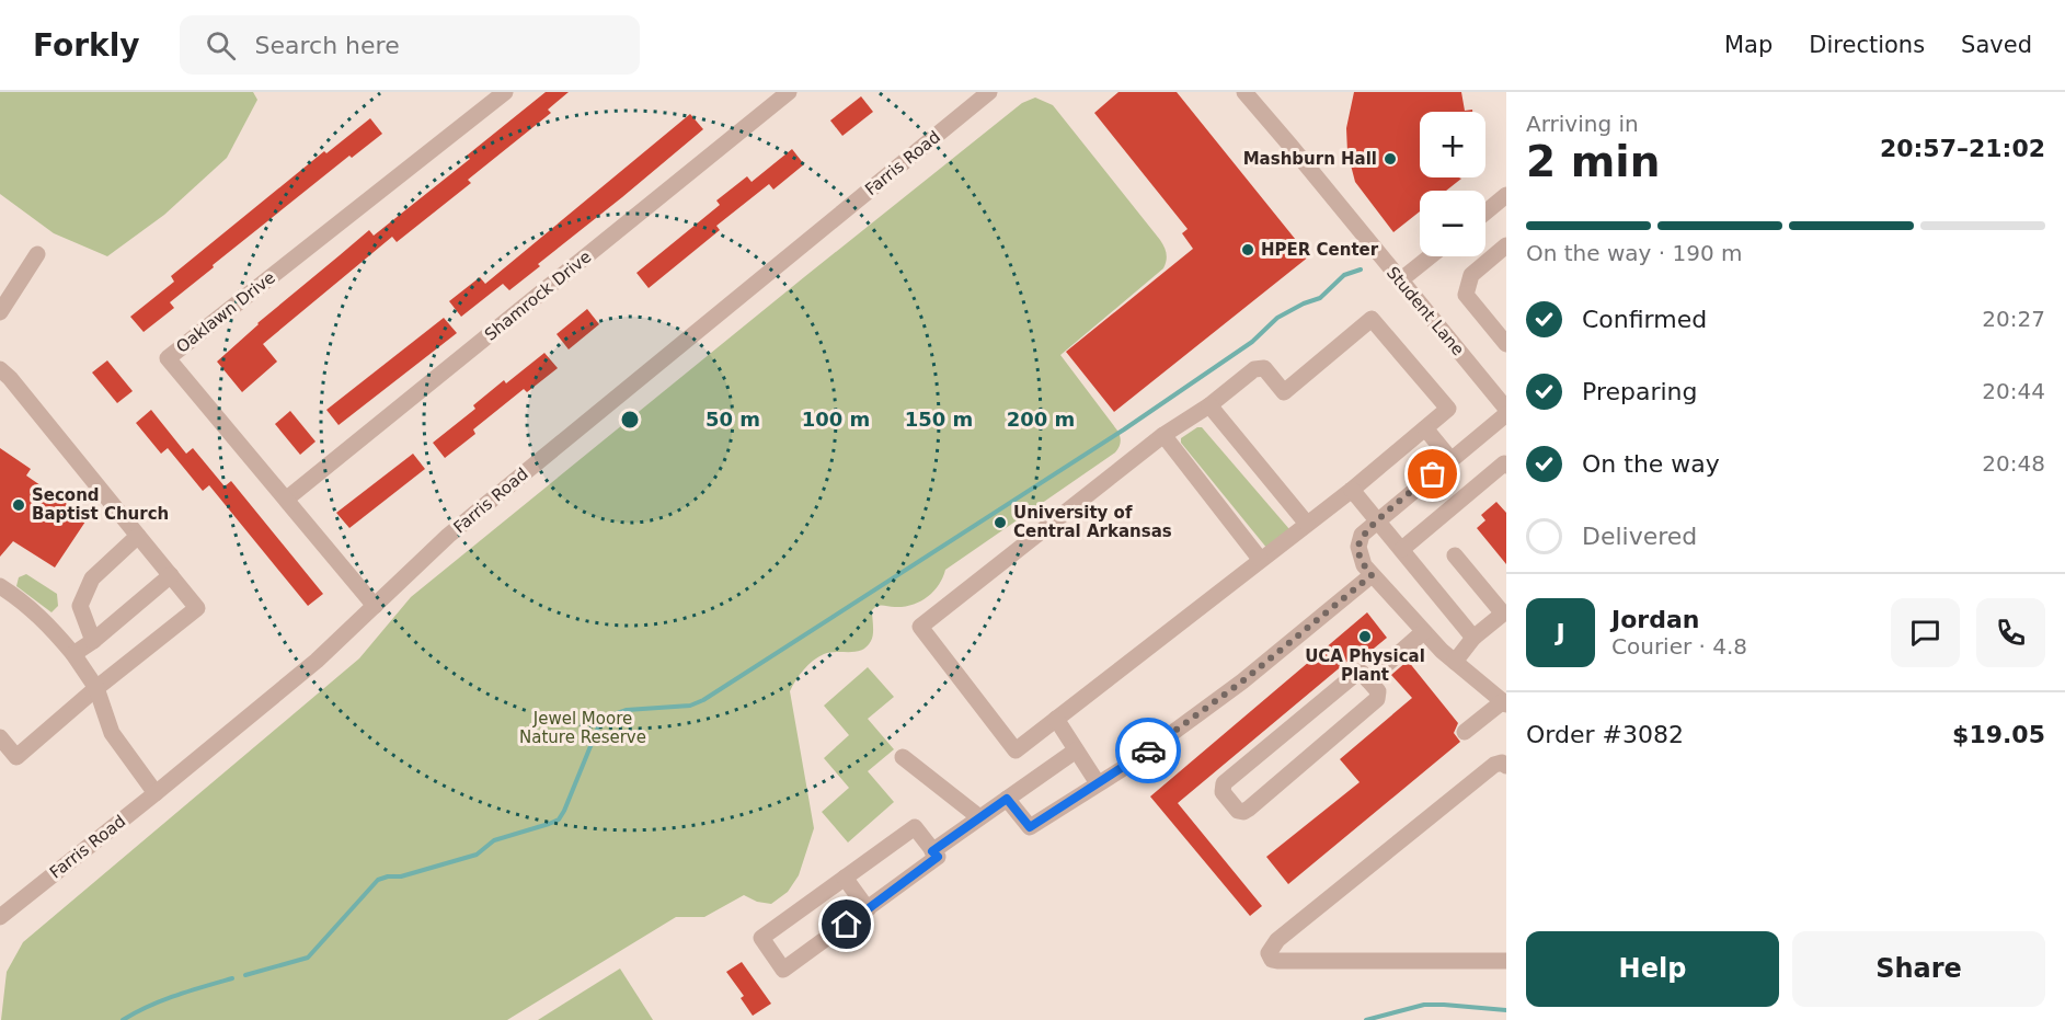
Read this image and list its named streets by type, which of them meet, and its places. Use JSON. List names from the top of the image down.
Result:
{
  "streets": {
    "street": [
      "Farris Road",
      "Shamrock Drive",
      "Student Lane",
      "Oaklawn Drive"
    ]
  },
  "crossings": [
    ["Farris Road", "Oaklawn Drive"],
    ["Shamrock Drive", "Oaklawn Drive"]
  ],
  "parks": ["Jewel Moore Nature Reserve"],
  "places": [
    "Mashburn Hall",
    "HPER Center",
    "Second Baptist Church",
    "University of Central Arkansas",
    "UCA Physical Plant"
  ],
  "page": {
    "header": "Forkly",
    "search": "Search here",
    "nav": ["Map", "Directions", "Saved"],
    "heading": ["2 min", "Arriving in", "20:57–21:02"],
    "panel": [
      "Jordan",
      "Courier · 4.8",
      "Order #3082",
      "$19.05"
    ],
    "map_buttons": ["+", "−"],
    "bar": "On the way · 190 m",
    "list": [
      ["Confirmed", "20:27"],
      ["Preparing", "20:44"],
      ["On the way", "20:48"],
      "Delivered"
    ],
    "round": "J",
    "buttons": ["Help", "Share"]
  },
  "rings": [
    "50 m",
    "100 m",
    "150 m",
    "200 m"
  ]
}
